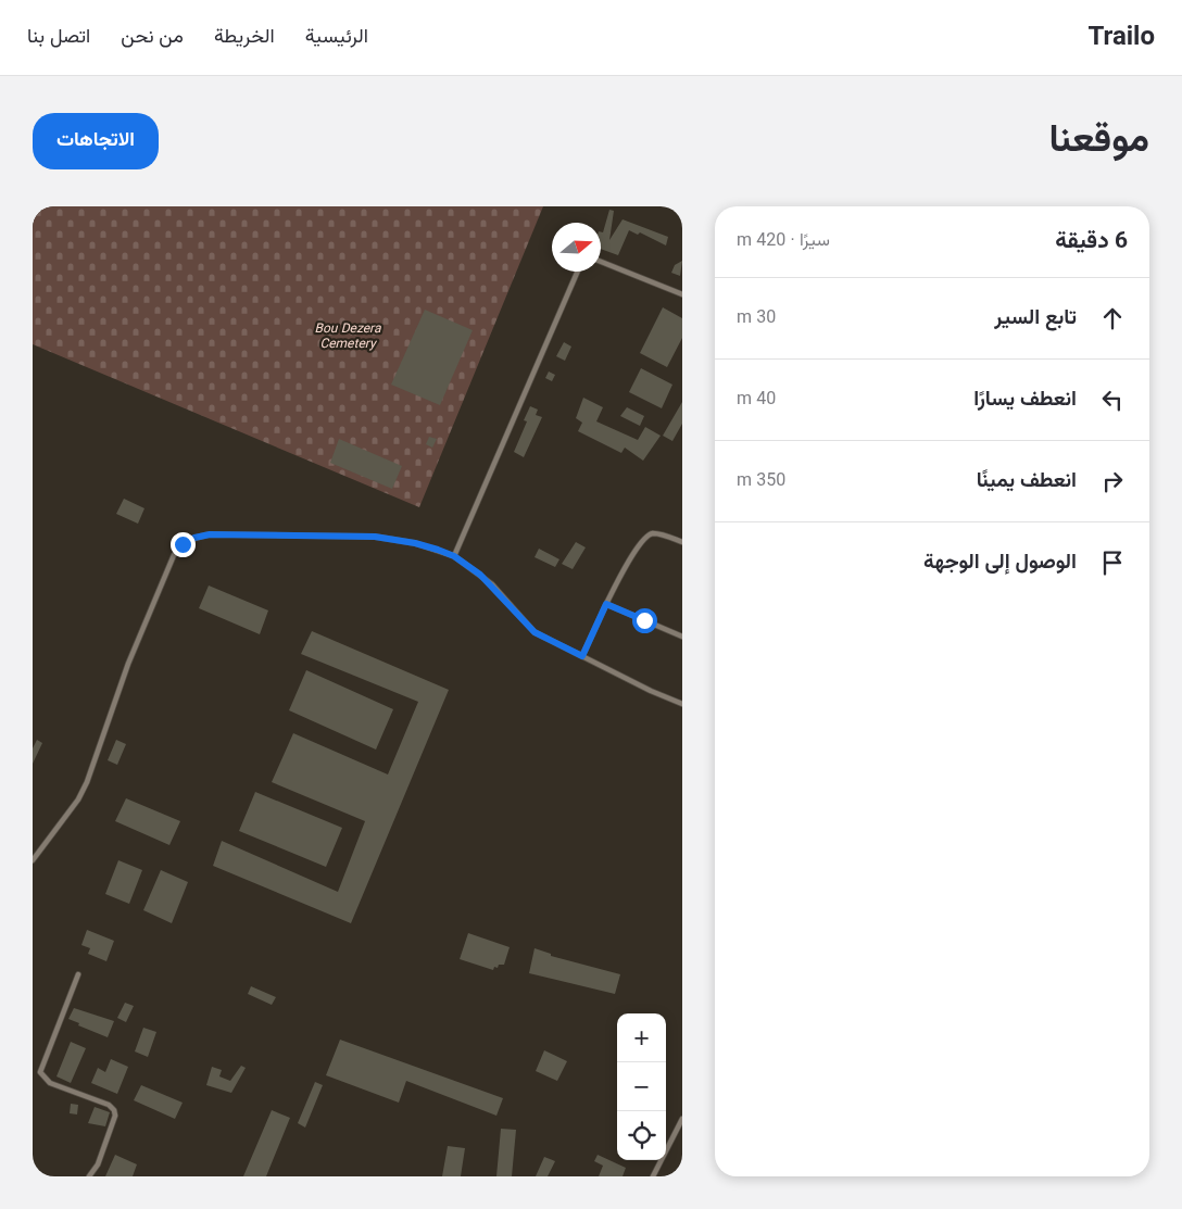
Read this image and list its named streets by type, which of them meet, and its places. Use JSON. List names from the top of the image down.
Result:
{
  "parks": ["Bou Dezera Cemetery"],
  "north": "right",
  "page": {
    "header": "Trailo",
    "nav": [
      "الرئيسية",
      "الخريطة",
      "من نحن",
      "اتصل بنا"
    ],
    "title": "موقعنا",
    "buttons": "الاتجاهات",
    "heading": ["6 دقيقة", "سيرًا · 420 m"],
    "list": [
      ["تابع السير", "30 m"],
      ["انعطف يسارًا", "40 m"],
      ["انعطف يمينًا", "350 m"],
      "الوصول إلى الوجهة"
    ],
    "map_buttons": ["+", "−"]
  }
}
